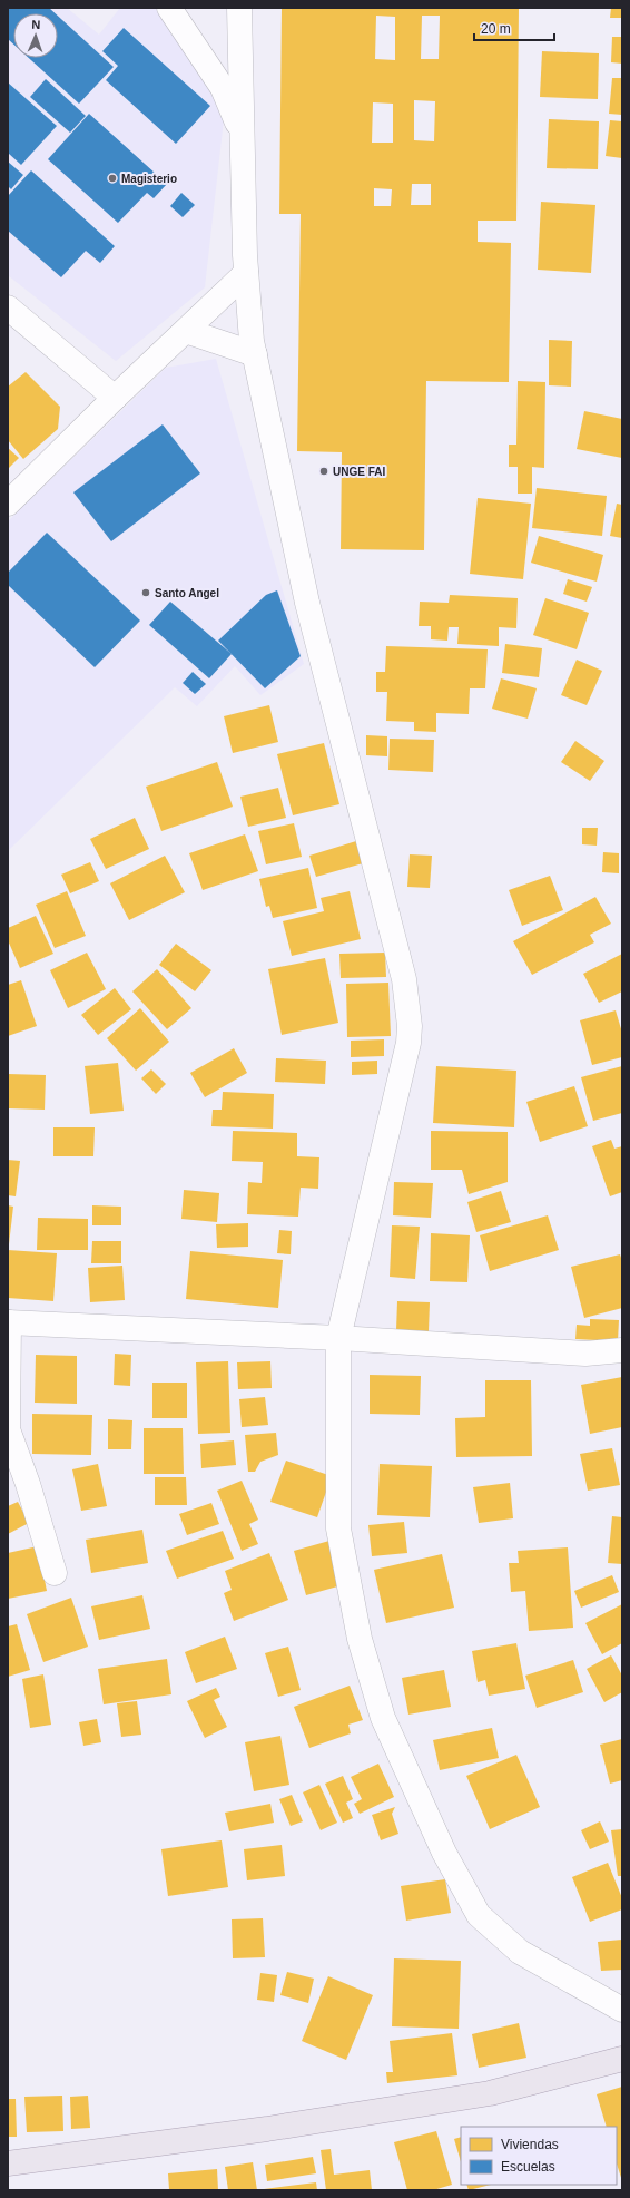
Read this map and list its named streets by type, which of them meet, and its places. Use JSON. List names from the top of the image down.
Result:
{
  "places": ["Magisterio", "UNGE FAI", "Santo Angel"],
  "legend": ["Viviendas", "Escuelas"],
  "scale_bar": "20 m",
  "north": "top"
}
